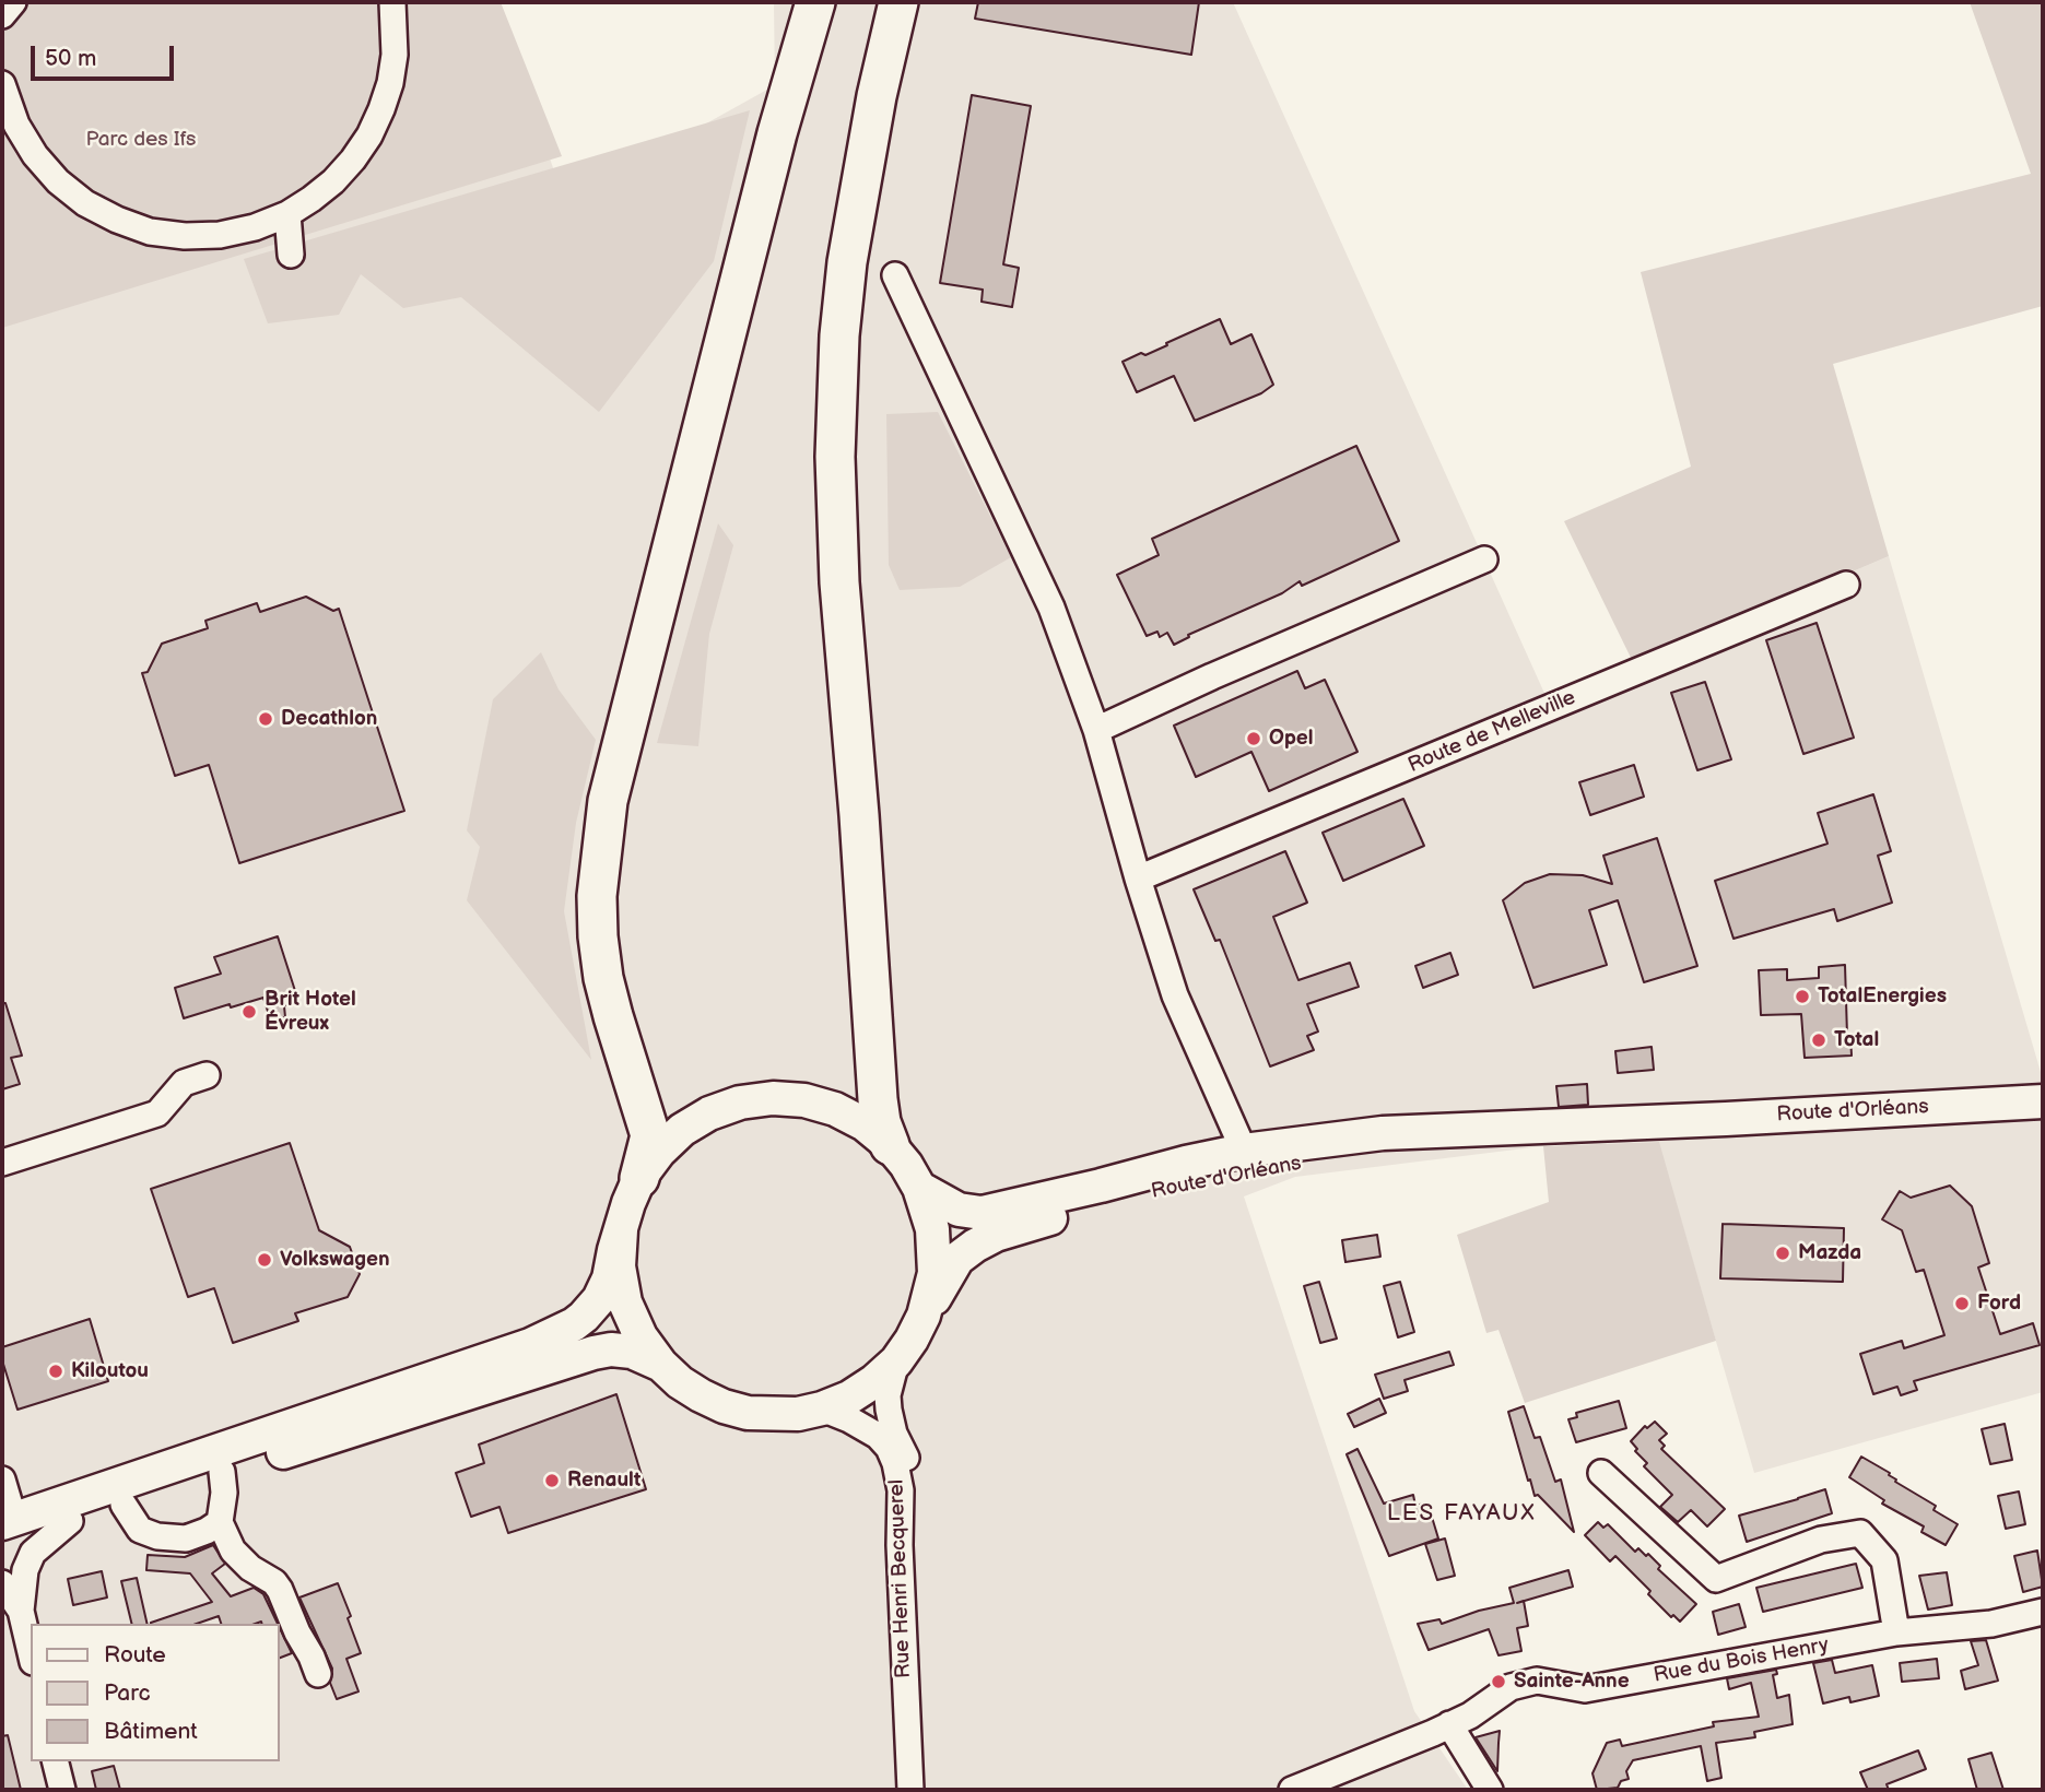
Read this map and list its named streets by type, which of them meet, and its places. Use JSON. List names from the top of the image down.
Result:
{
  "streets": {
    "main road": ["Route d'Orléans"],
    "street": ["Route de Melleville", "Rue Henri Becquerel", "Rue du Bois Henry"]
  },
  "districts": ["LES FAYAUX"],
  "parks": ["Parc des Ifs"],
  "places": [
    "Decathlon",
    "Opel",
    "TotalEnergies",
    "Brit Hotel Évreux",
    "Total",
    "Mazda",
    "Volkswagen",
    "Ford",
    "Kiloutou",
    "Renault",
    "Sainte-Anne"
  ],
  "legend": ["Route", "Parc", "Bâtiment"],
  "scale_bar": "50 m"
}
